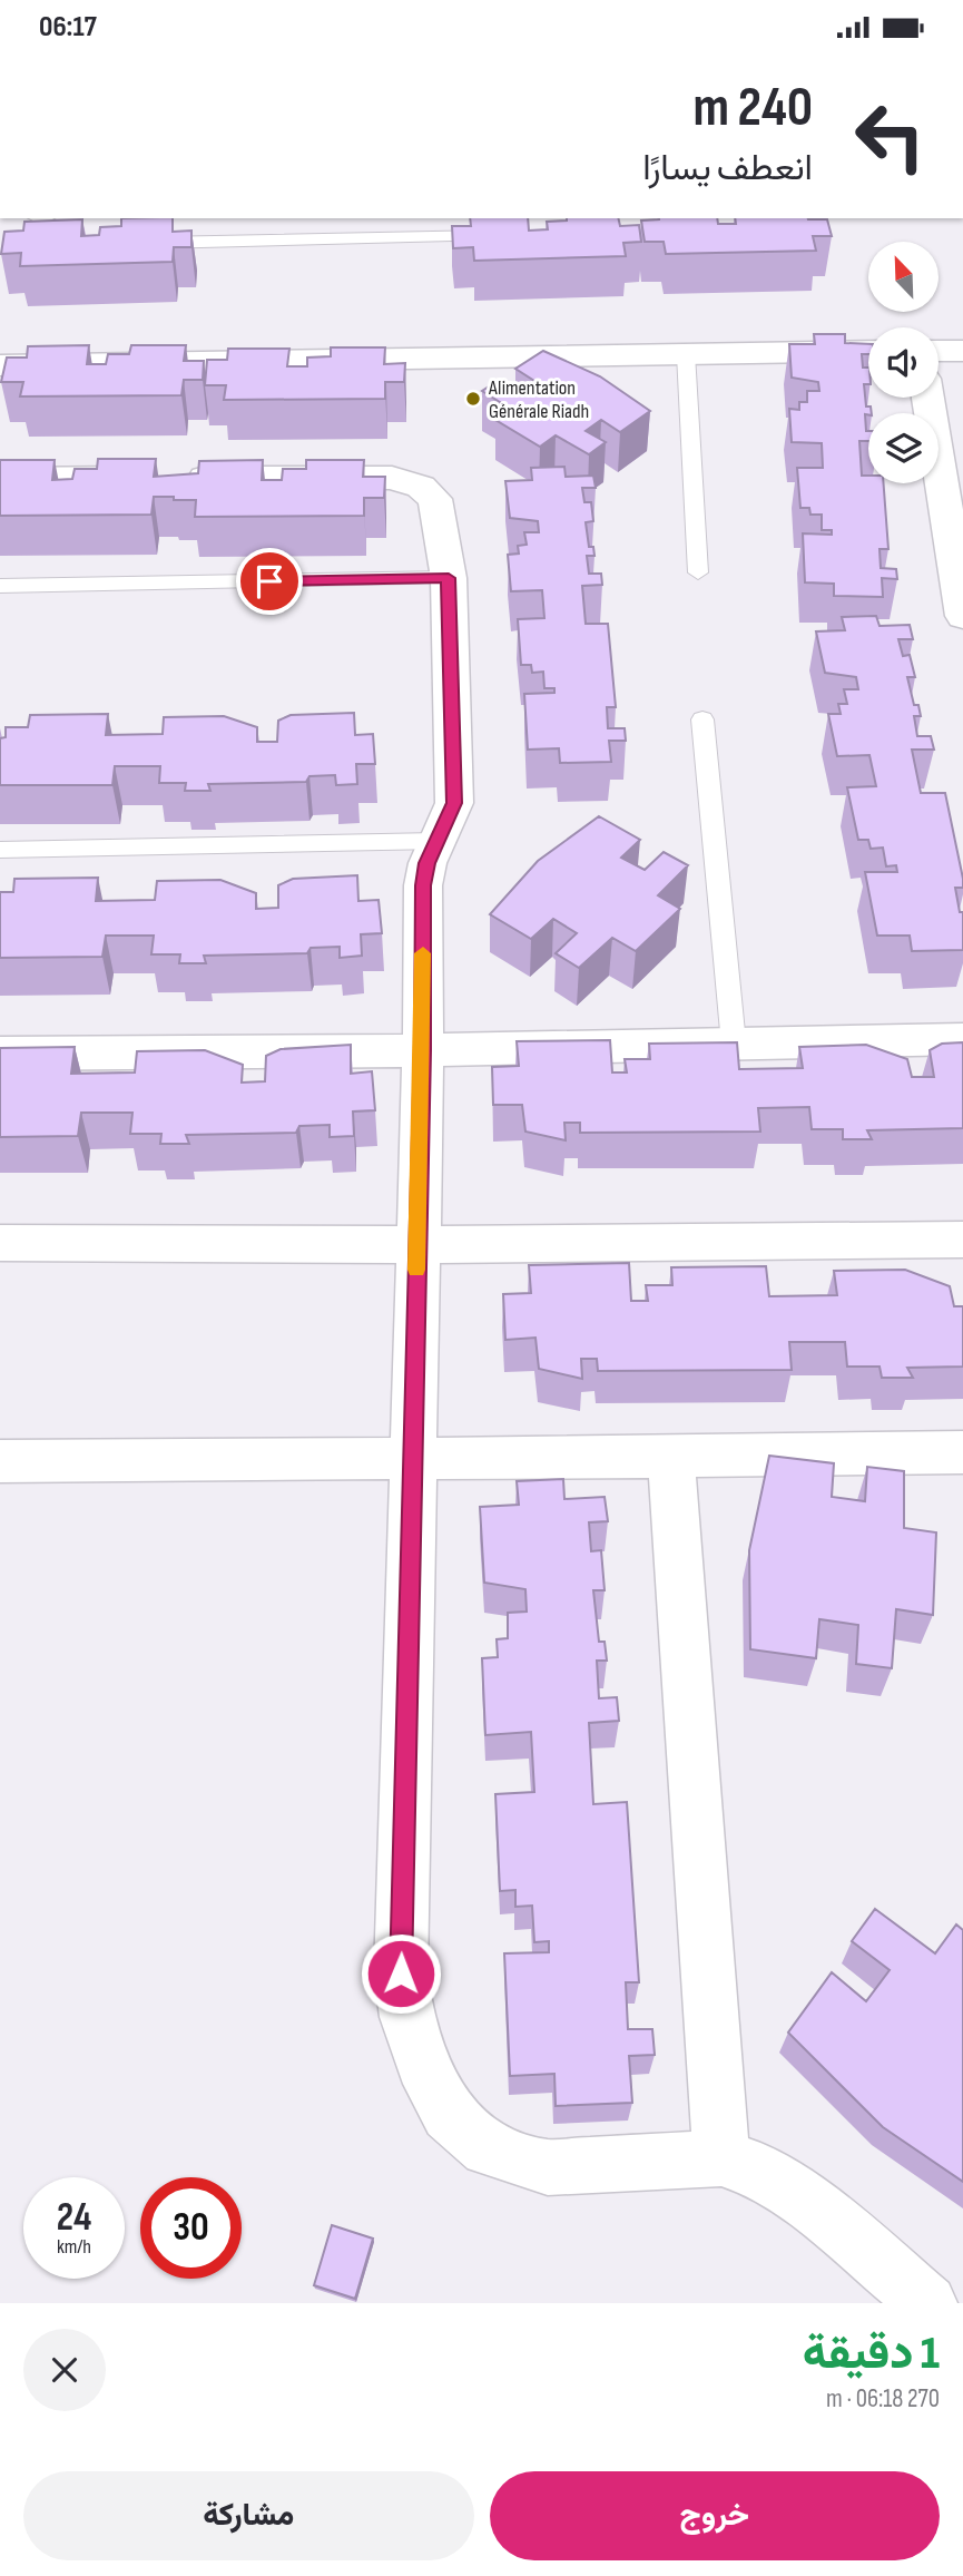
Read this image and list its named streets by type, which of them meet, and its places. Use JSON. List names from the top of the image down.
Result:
{
  "places": ["Alimentation Générale Riadh"],
  "north": "top left",
  "page": {
    "status": "06:17",
    "turn": ["240 m", "انعطف يسارًا"],
    "speed": "24 km/h",
    "limit": "30",
    "heading": ["1 دقيقة", "270 m · 06:18"],
    "buttons": ["خروج", "مشاركة"]
  }
}
